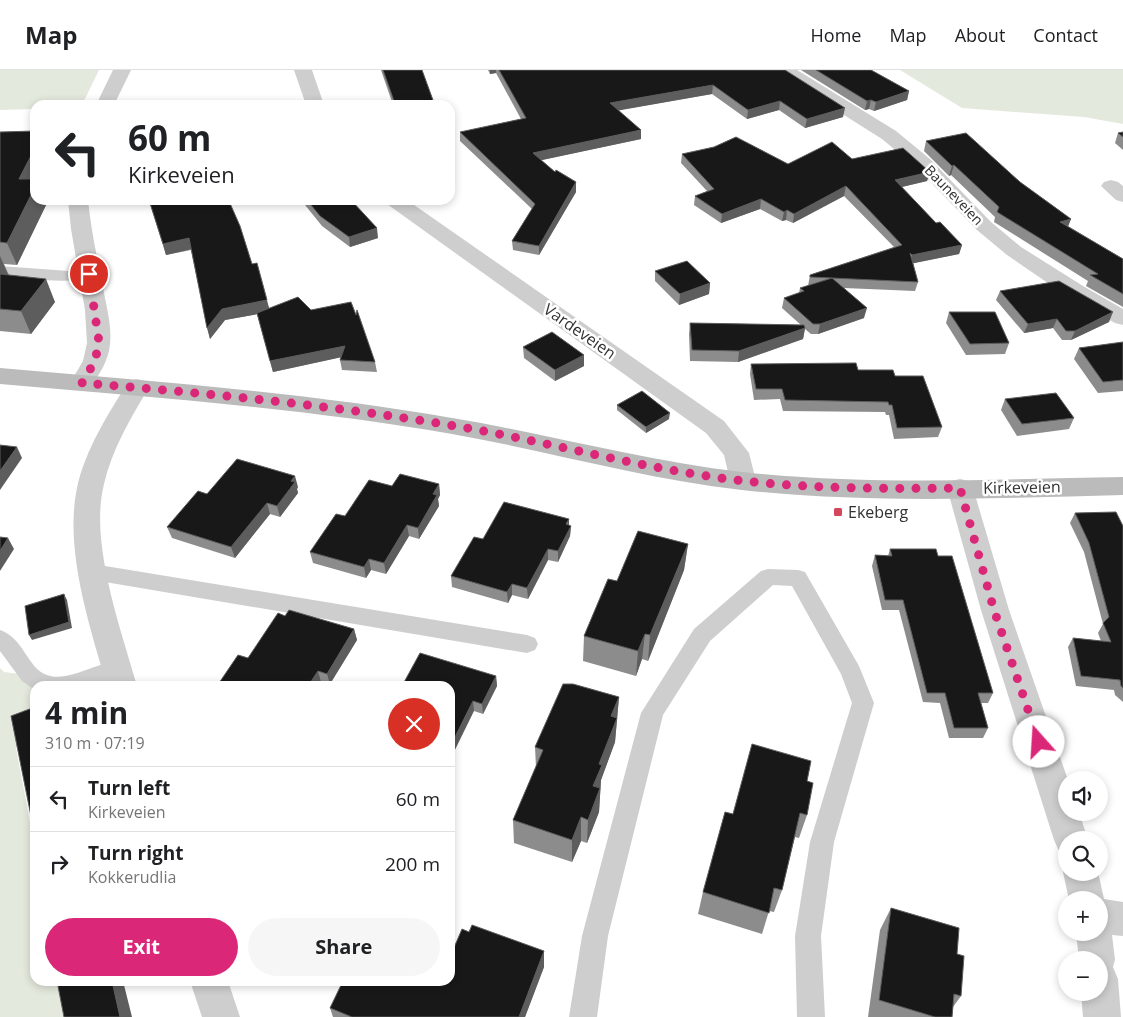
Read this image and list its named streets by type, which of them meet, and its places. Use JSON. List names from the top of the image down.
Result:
{
  "streets": {
    "main road": ["Kirkeveien"],
    "street": ["Bauneveien", "Vardeveien"]
  },
  "crossings": [
    ["Vardeveien", "Kirkeveien"]
  ],
  "places": {
    "transit": ["Ekeberg"]
  },
  "page": {
    "header": "Map",
    "nav": [
      "Home",
      "Map",
      "About",
      "Contact"
    ],
    "turn": ["60 m", "Kirkeveien"],
    "heading": ["4 min", "310 m · 07:19"],
    "list": [
      {
        "name": "Turn left",
        "note": "Kirkeveien",
        "value": "60 m"
      },
      {
        "name": "Turn right",
        "note": "Kokkerudlia",
        "value": "200 m"
      }
    ],
    "map_buttons": ["+", "−"],
    "buttons": ["Exit", "Share"]
  }
}
